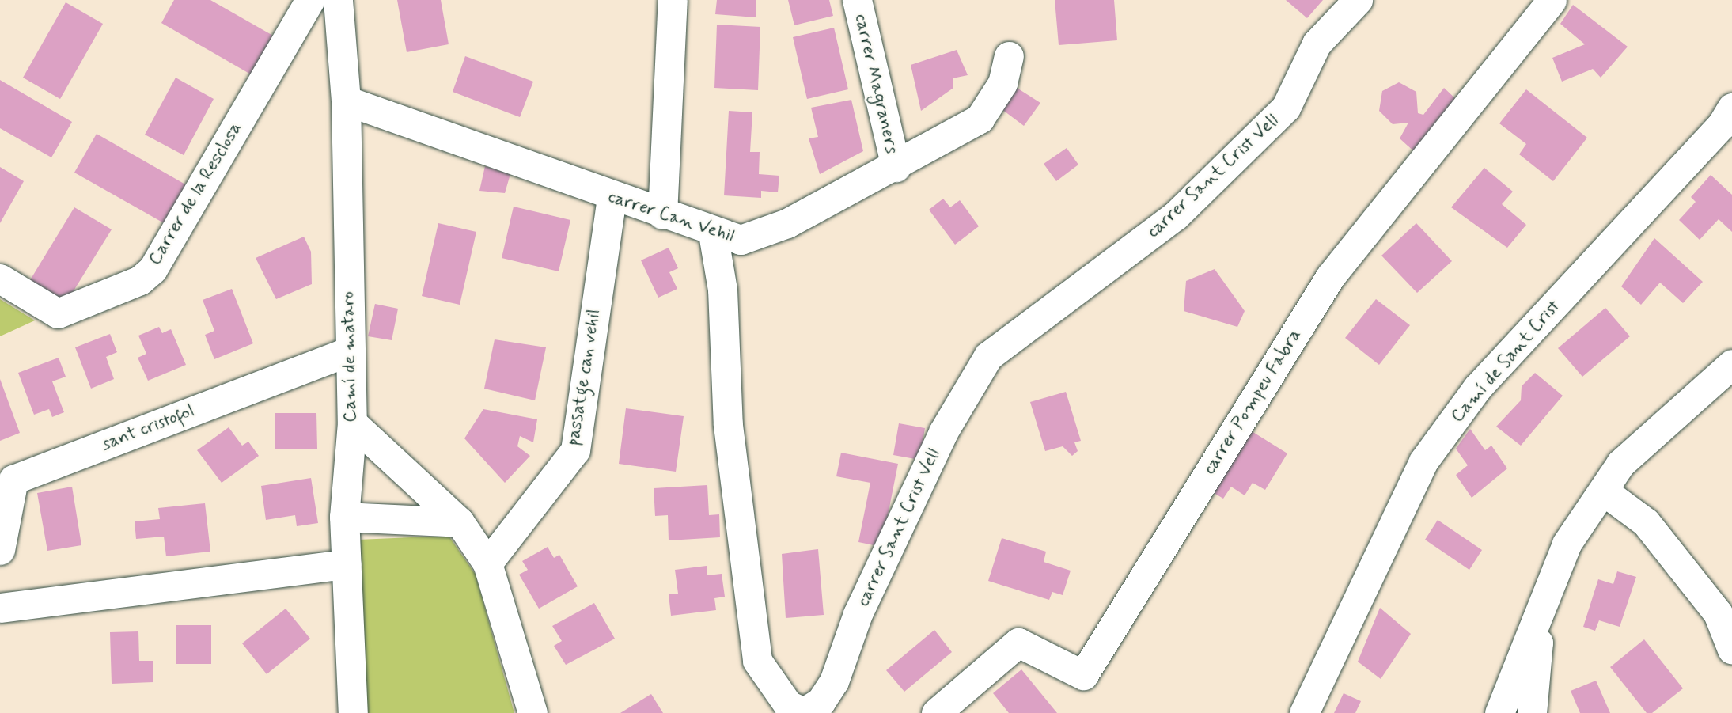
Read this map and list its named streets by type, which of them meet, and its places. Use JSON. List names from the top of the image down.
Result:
{
  "streets": {
    "street": [
      "carrer Magraners",
      "carrer Sant Crist Vell",
      "Carrer de la Resclosa",
      "carrer Can Vehil",
      "Camí de mataro",
      "Camí de Sant Crist",
      "passatge can vehil",
      "carrer Pompeu Fabra",
      "sant cristofol"
    ]
  },
  "crossings": [
    ["carrer Magraners", "carrer Can Vehil"],
    ["carrer Sant Crist Vell", "carrer Can Vehil"],
    ["carrer Can Vehil", "Camí de mataro"],
    ["carrer Can Vehil", "passatge can vehil"],
    ["Camí de mataro", "sant cristofol"]
  ]
}
